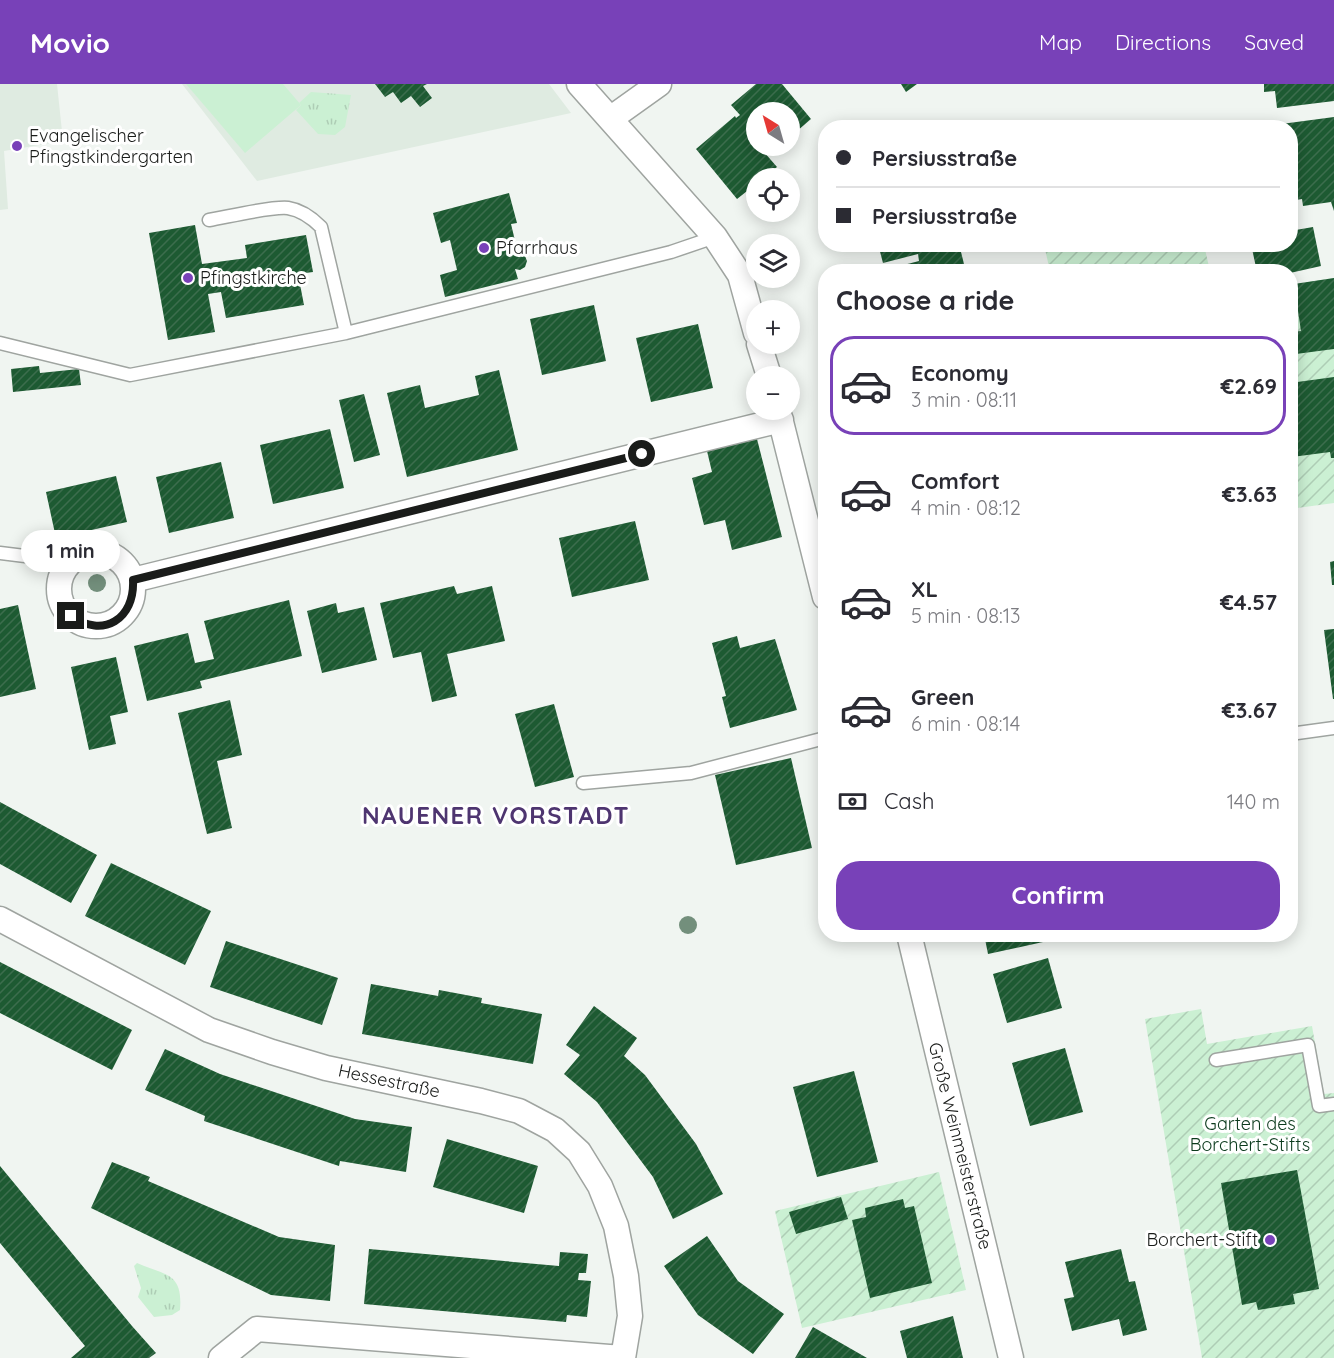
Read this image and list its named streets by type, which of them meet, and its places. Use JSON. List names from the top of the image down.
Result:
{
  "streets": {
    "street": ["Hessestraße", "Große Weinmeisterstraße"]
  },
  "districts": ["NAUENER VORSTADT"],
  "parks": ["Garten des Borchert-Stifts"],
  "places": [
    "Evangelischer Pfingstkindergarten",
    "Pfarrhaus",
    "Pfingstkirche",
    "Borchert-Stift"
  ],
  "north": "top left",
  "page": {
    "header": "Movio",
    "nav": ["Map", "Directions", "Saved"],
    "map_buttons": ["+", "−"],
    "banner": ["Persiusstraße", "Persiusstraße"],
    "heading": "Choose a ride",
    "list": [
      {
        "name": "Economy",
        "note": "3 min · 08:11",
        "value": "€2.69"
      },
      {
        "name": "Comfort",
        "note": "4 min · 08:12",
        "value": "€3.63"
      },
      {
        "name": "XL",
        "note": "5 min · 08:13",
        "value": "€4.57"
      },
      {
        "name": "Green",
        "note": "6 min · 08:14",
        "value": "€3.67"
      }
    ],
    "bubble": "1 min",
    "pay": ["Cash", "140 m"],
    "buttons": "Confirm"
  }
}
